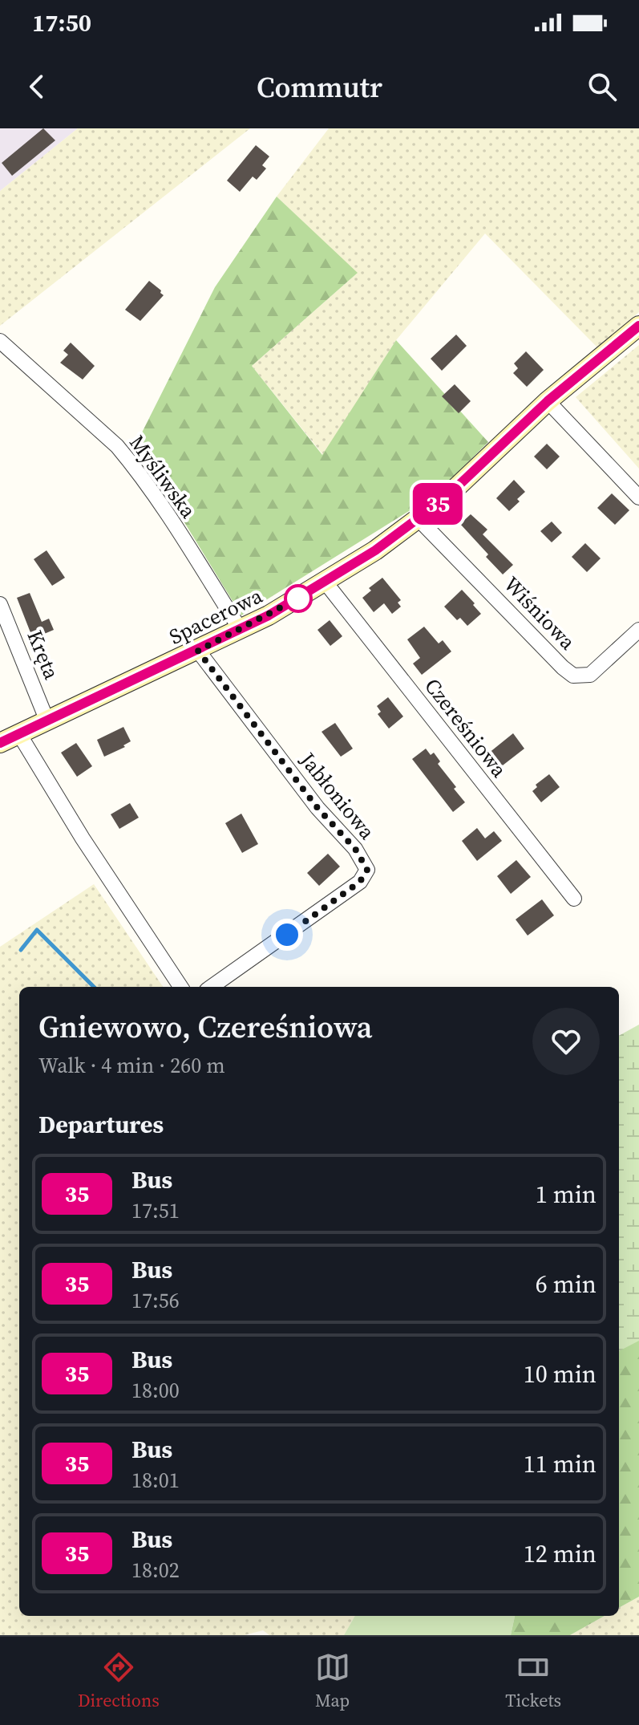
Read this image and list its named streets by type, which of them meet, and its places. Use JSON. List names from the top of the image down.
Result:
{
  "streets": {
    "street": [
      "Myśliwska",
      "Wiśniowa",
      "Spacerowa",
      "Kręta",
      "Czereśniowa",
      "Jabłoniowa"
    ]
  },
  "crossings": [
    ["Myśliwska", "Spacerowa"],
    ["Wiśniowa", "Spacerowa"],
    ["Spacerowa", "Kręta"],
    ["Spacerowa", "Czereśniowa"],
    ["Spacerowa", "Jabłoniowa"]
  ],
  "lines": ["bus line 35"],
  "page": {
    "status": "17:50",
    "header": "Commutr",
    "on_map": "35",
    "heading": [
      ["Gniewowo, Czereśniowa", "Walk · 4 min · 260 m"],
      "Departures"
    ],
    "list": [
      {
        "mark": "35",
        "name": "Bus",
        "note": "17:51",
        "value": "1 min"
      },
      {
        "mark": "35",
        "name": "Bus",
        "note": "17:56",
        "value": "6 min"
      },
      {
        "mark": "35",
        "name": "Bus",
        "note": "18:00",
        "value": "10 min"
      },
      {
        "mark": "35",
        "name": "Bus",
        "note": "18:01",
        "value": "11 min"
      },
      {
        "mark": "35",
        "name": "Bus",
        "note": "18:02",
        "value": "12 min"
      }
    ],
    "tabs": ["Directions", "Map", "Tickets"]
  }
}
